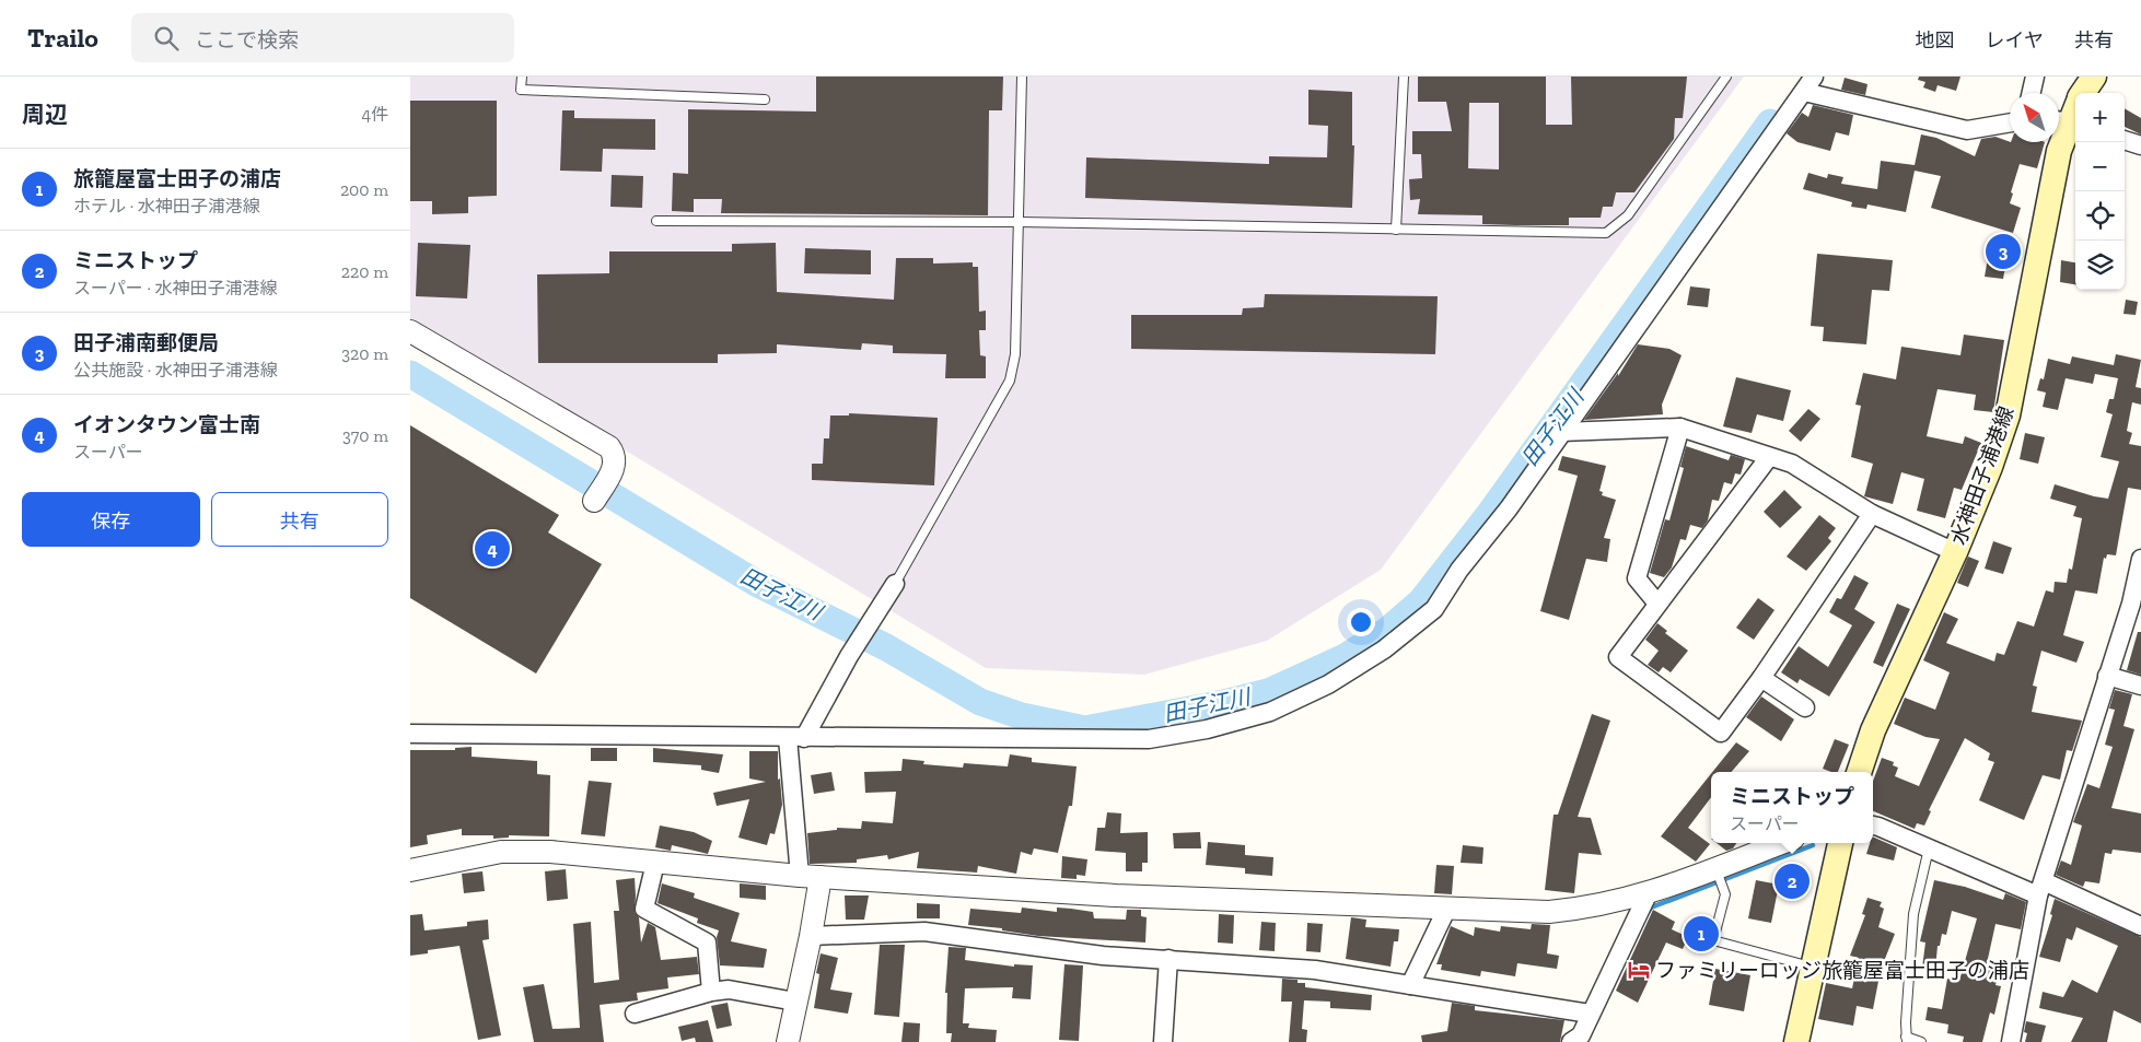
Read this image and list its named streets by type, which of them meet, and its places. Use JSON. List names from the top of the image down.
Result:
{
  "streets": {
    "main road": ["水神田子浦港線"]
  },
  "water": ["田子江川"],
  "places": {
    "hotel": ["ファミリーロッジ旅籠屋富士田子の浦店"]
  },
  "north": "top left",
  "page": {
    "header": "Trailo",
    "search": "ここで検索",
    "nav": ["地図", "レイヤ", "共有"],
    "heading": ["周辺", "4件"],
    "map_buttons": ["+", "−"],
    "list": [
      {
        "mark": "1",
        "name": "旅籠屋富士田子の浦店",
        "note": "ホテル · 水神田子浦港線",
        "value": "200 m"
      },
      {
        "mark": "2",
        "name": "ミニストップ",
        "note": "スーパー · 水神田子浦港線",
        "value": "220 m"
      },
      {
        "mark": "3",
        "name": "田子浦南郵便局",
        "note": "公共施設 · 水神田子浦港線",
        "value": "320 m"
      },
      {
        "mark": "4",
        "name": "イオンタウン富士南",
        "note": "スーパー",
        "value": "370 m"
      }
    ],
    "pins": [
      "3",
      "4",
      "2",
      "1"
    ],
    "buttons": ["保存", "共有"],
    "popup": ["ミニストップ", "スーパー"]
  }
}
